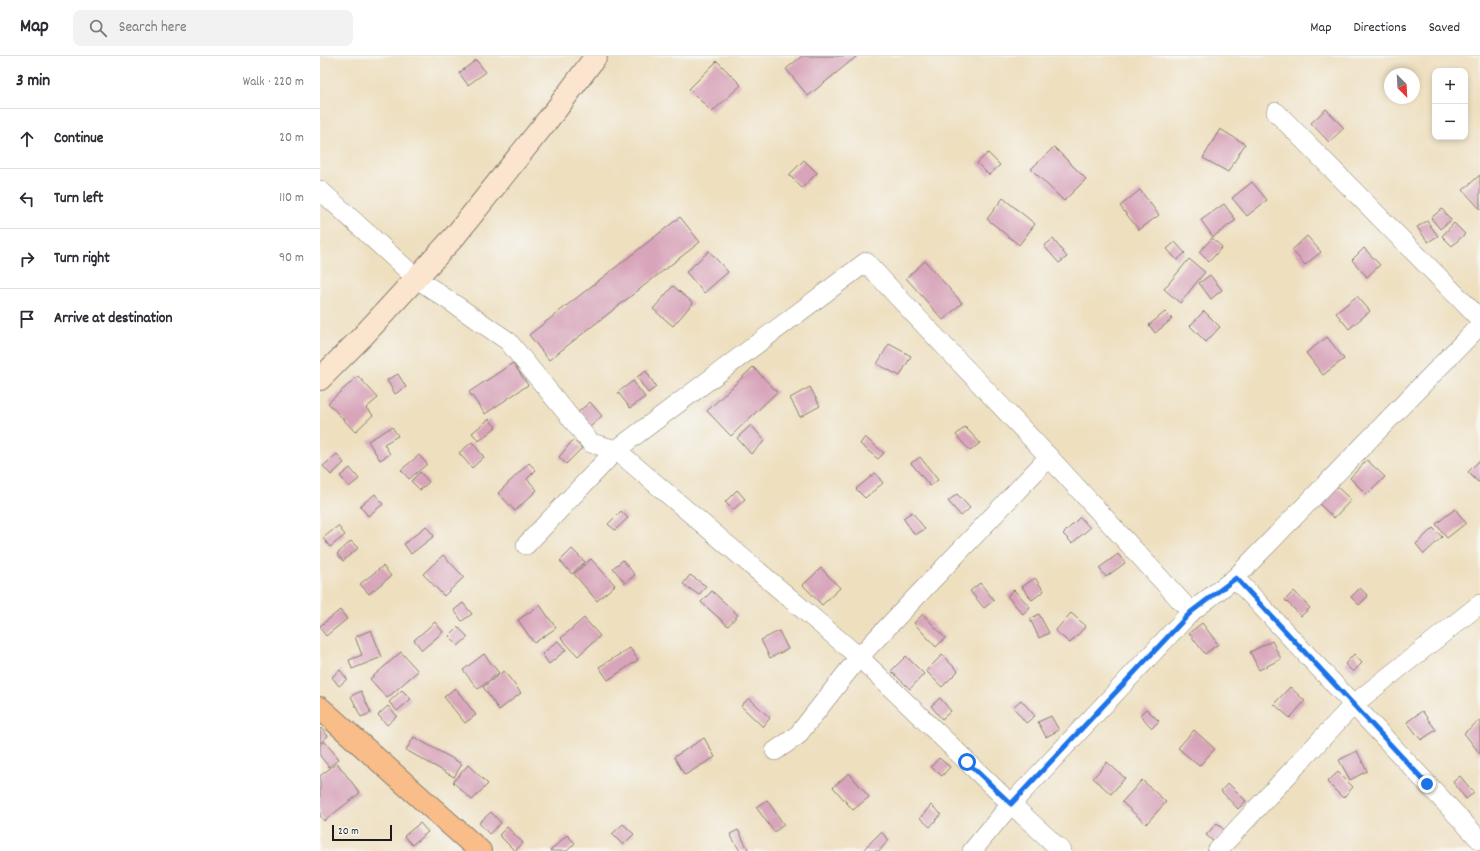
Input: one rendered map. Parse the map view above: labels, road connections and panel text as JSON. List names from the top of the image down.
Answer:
{
  "scale_bar": "20 m",
  "north": "bottom right",
  "page": {
    "header": "Map",
    "search": "Search here",
    "nav": ["Map", "Directions", "Saved"],
    "heading": ["3 min", "Walk · 220 m"],
    "map_buttons": ["+", "−"],
    "list": [
      ["Continue", "20 m"],
      ["Turn left", "110 m"],
      ["Turn right", "90 m"],
      "Arrive at destination"
    ],
    "scale": "20 m"
  }
}
